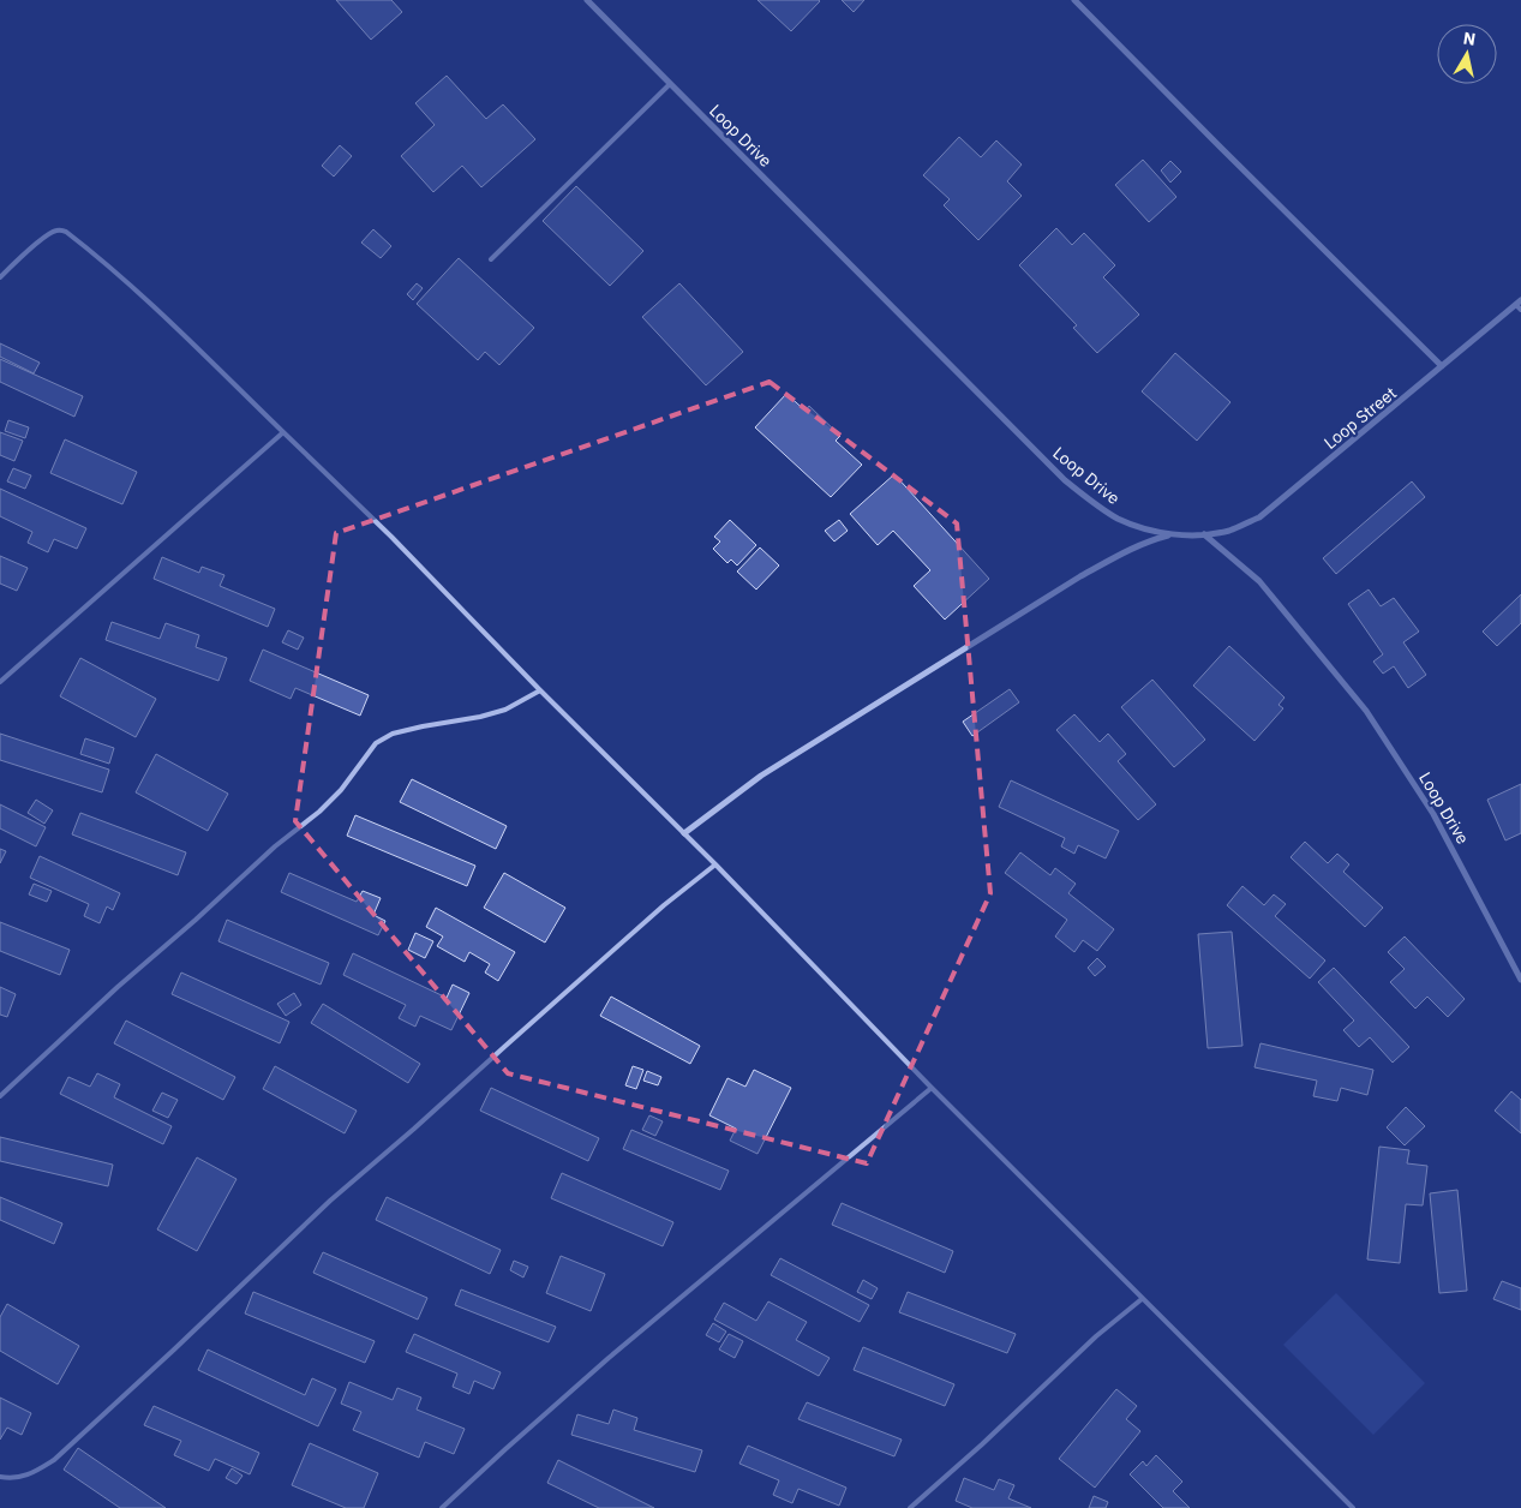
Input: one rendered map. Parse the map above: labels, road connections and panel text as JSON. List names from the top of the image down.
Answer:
{
  "streets": {
    "street": ["Loop Drive", "Loop Street"]
  },
  "crossings": [
    ["Loop Drive", "Loop Street"]
  ],
  "north": "top"
}
